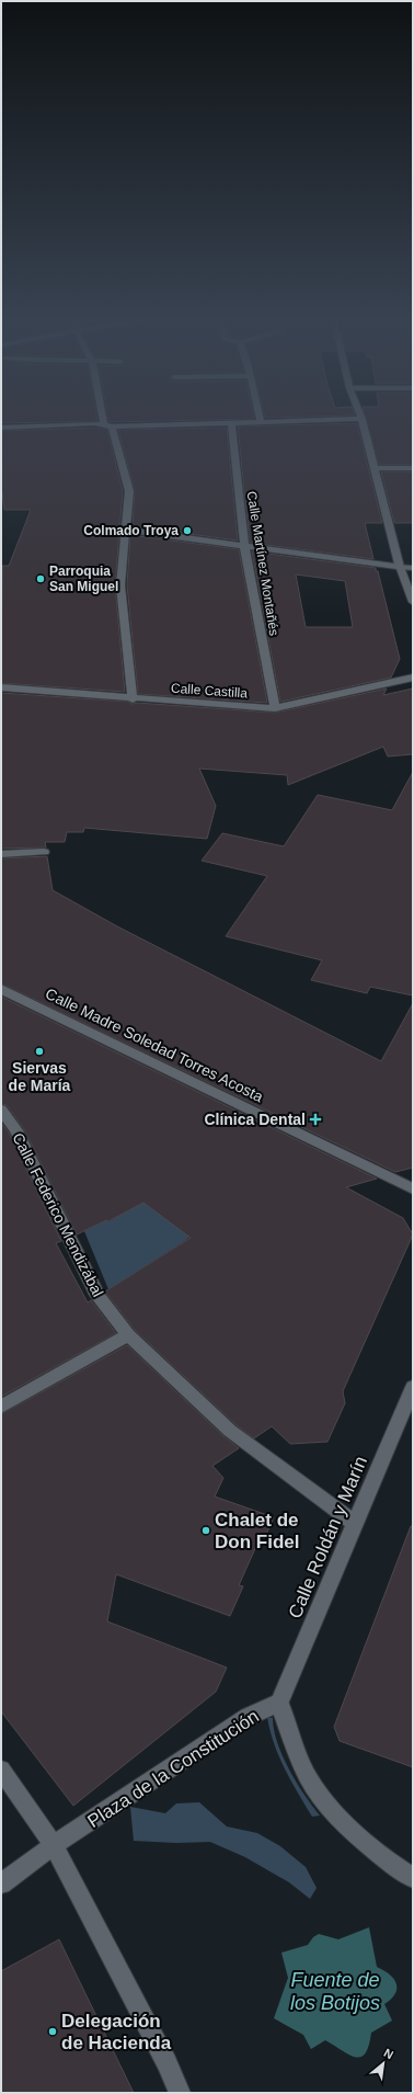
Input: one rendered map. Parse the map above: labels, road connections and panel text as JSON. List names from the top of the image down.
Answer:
{
  "streets": {
    "street": [
      "Calle Martínez Montañés",
      "Calle Castilla",
      "Calle Madre Soledad Torres Acosta",
      "Calle Federico Mendizábal",
      "Calle Roldán y Marín",
      "Plaza de la Constitución"
    ]
  },
  "crossings": [
    ["Calle Martínez Montañés", "Calle Castilla"],
    ["Calle Federico Mendizábal", "Calle Roldán y Marín"],
    ["Calle Roldán y Marín", "Plaza de la Constitución"]
  ],
  "water": ["Fuente de los Botijos"],
  "places": {
    "other": [
      "Colmado Troya",
      "Parroquia San Miguel",
      "Siervas de María",
      "Chalet de Don Fidel",
      "Delegación de Hacienda"
    ],
    "health": ["Clínica Dental"]
  },
  "north": "top right"
}
